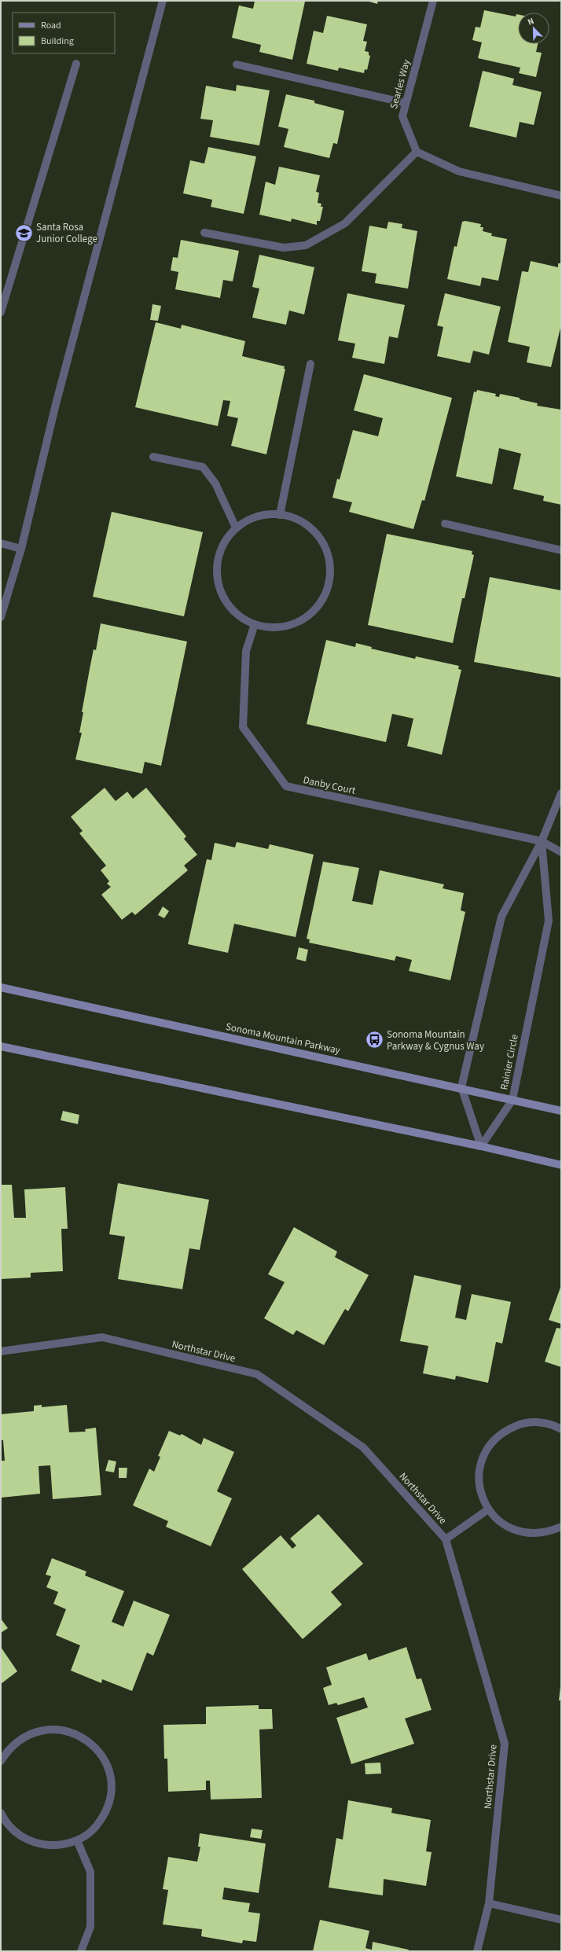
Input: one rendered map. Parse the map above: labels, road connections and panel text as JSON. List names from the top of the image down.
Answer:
{
  "streets": {
    "main road": ["Sonoma Mountain Parkway"],
    "street": [
      "Searles Way",
      "Danby Court",
      "Rainier Circle",
      "Northstar Drive"
    ]
  },
  "crossings": [
    ["Danby Court", "Rainier Circle"],
    ["Sonoma Mountain Parkway", "Rainier Circle"]
  ],
  "places": {
    "school or university": ["Santa Rosa Junior College"],
    "bus stop": ["Sonoma Mountain Parkway & Cygnus Way"]
  },
  "legend": ["Road", "Building"],
  "north": "top left"
}
